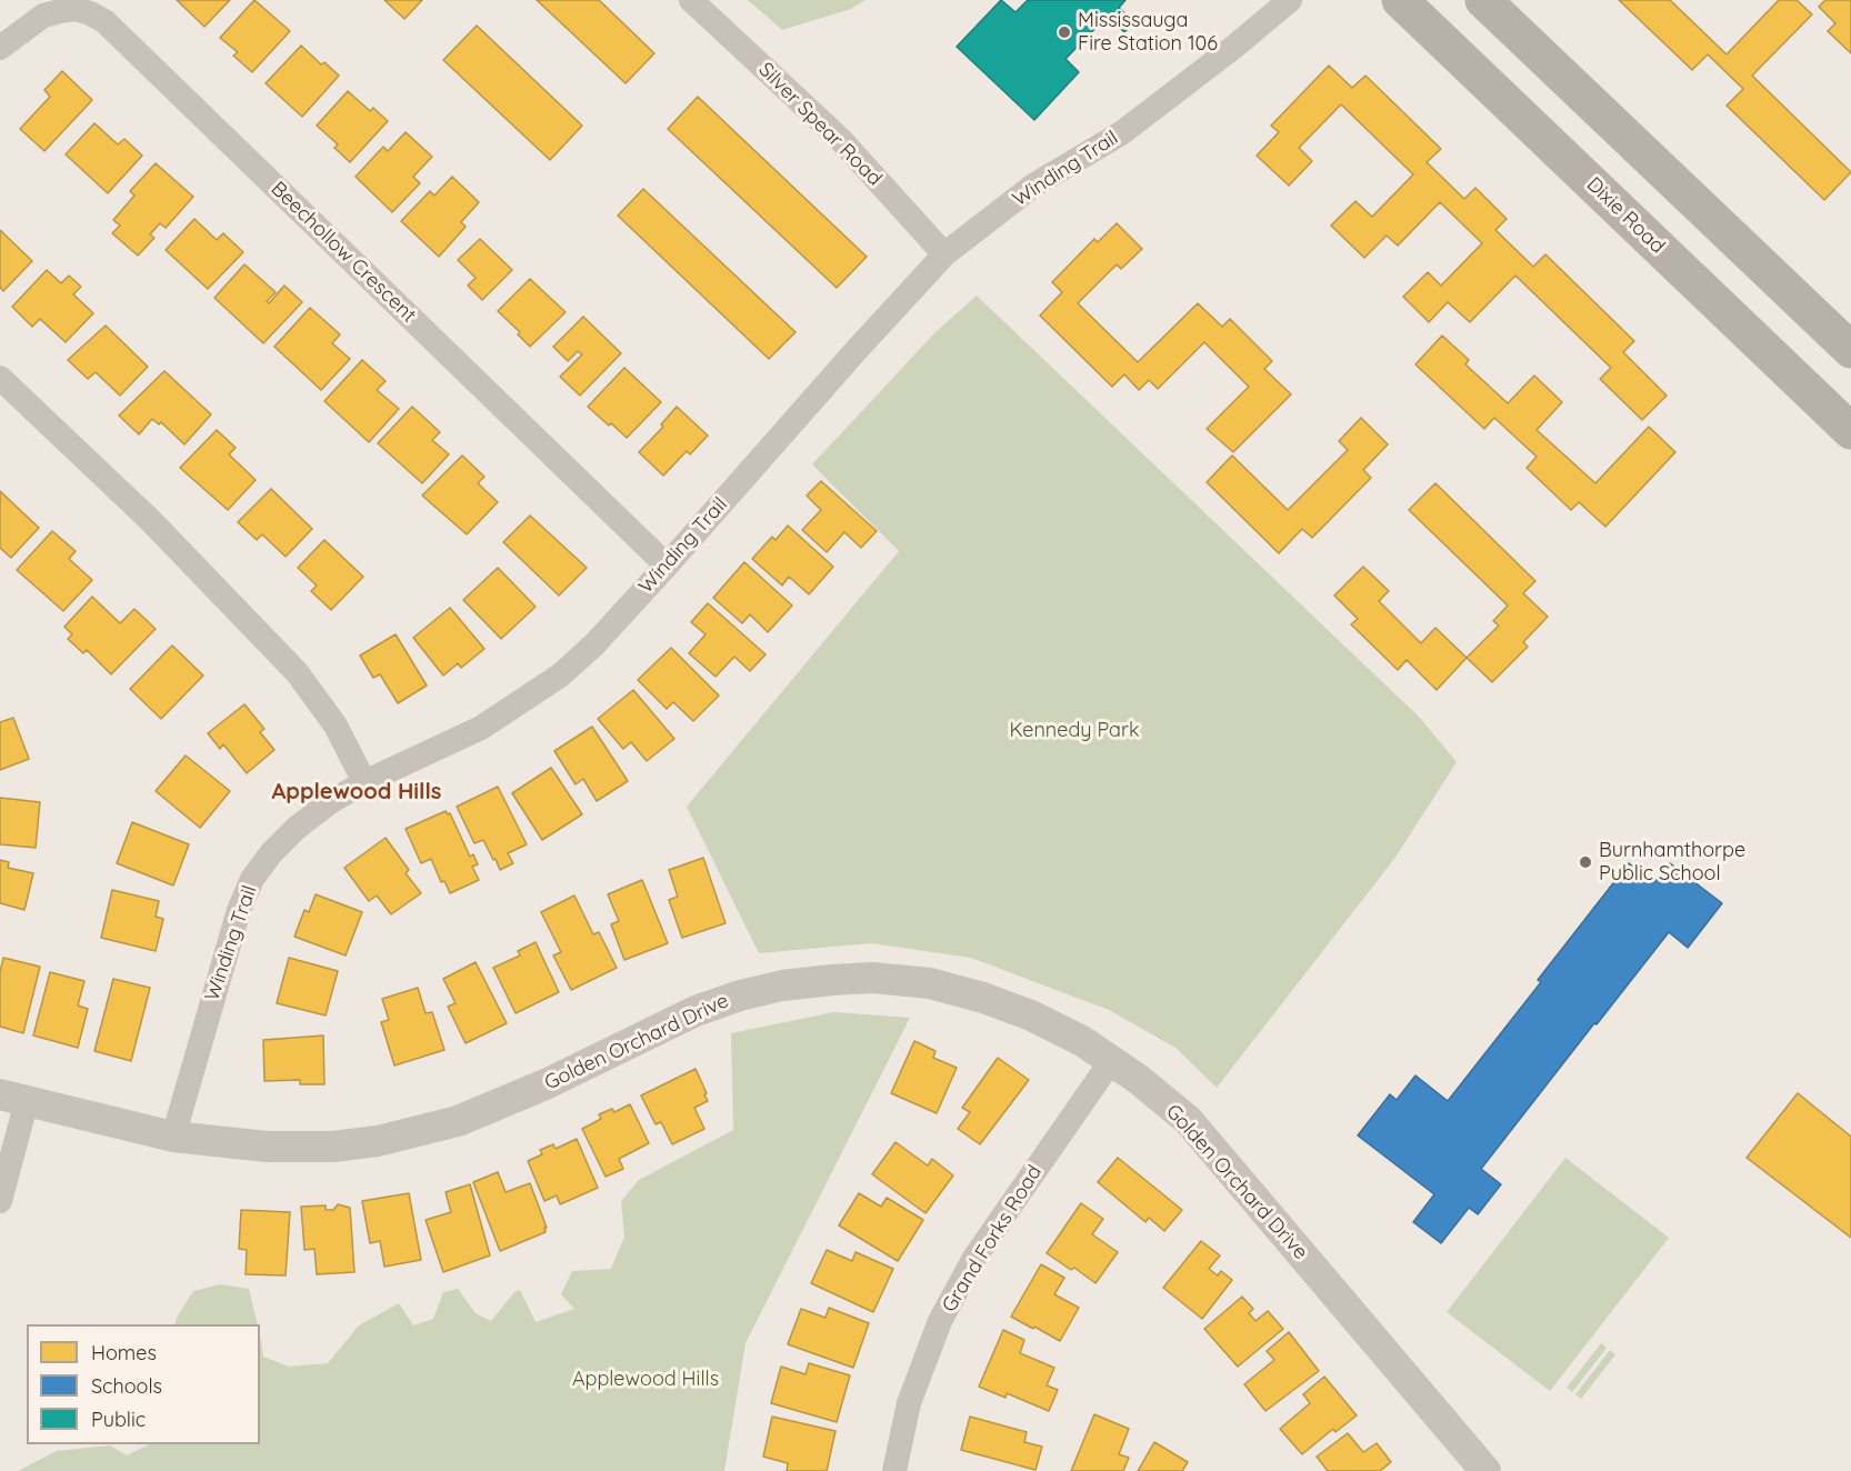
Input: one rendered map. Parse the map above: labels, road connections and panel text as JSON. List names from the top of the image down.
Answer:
{
  "streets": {
    "main road": ["Dixie Road"],
    "street": [
      "Silver Spear Road",
      "Winding Trail",
      "Beechollow Crescent",
      "Golden Orchard Drive",
      "Grand Forks Road"
    ]
  },
  "crossings": [
    ["Silver Spear Road", "Winding Trail"],
    ["Winding Trail", "Beechollow Crescent"],
    ["Winding Trail", "Golden Orchard Drive"],
    ["Golden Orchard Drive", "Grand Forks Road"]
  ],
  "districts": ["Applewood Hills"],
  "parks": ["Kennedy Park", "Applewood Hills"],
  "places": ["Mississauga Fire Station 106", "Burnhamthorpe Public School"],
  "legend": ["Homes", "Schools", "Public"]
}
